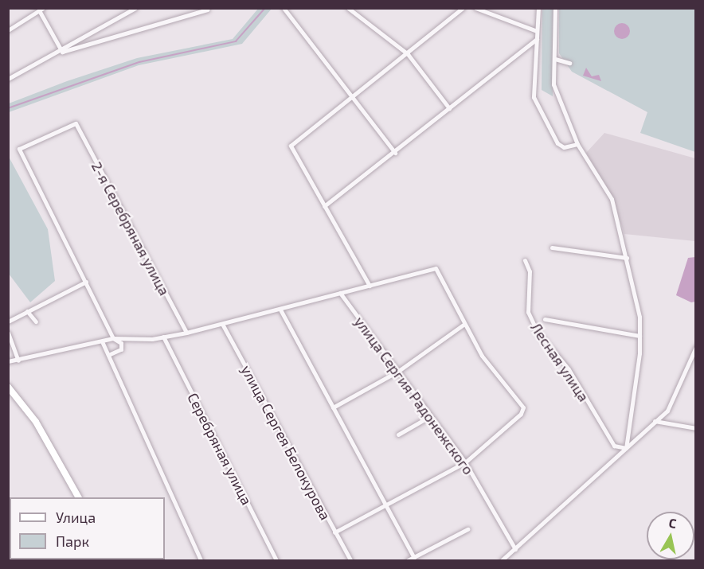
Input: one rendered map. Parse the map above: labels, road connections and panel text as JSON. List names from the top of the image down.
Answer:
{
  "streets": {
    "street": [
      "2-я Серебряная улица",
      "Лесная улица",
      "улица Сергия Радонежского",
      "улица Сергея Белокурова",
      "Серебряная улица"
    ]
  },
  "legend": ["Улица", "Парк"],
  "north": "top"
}
